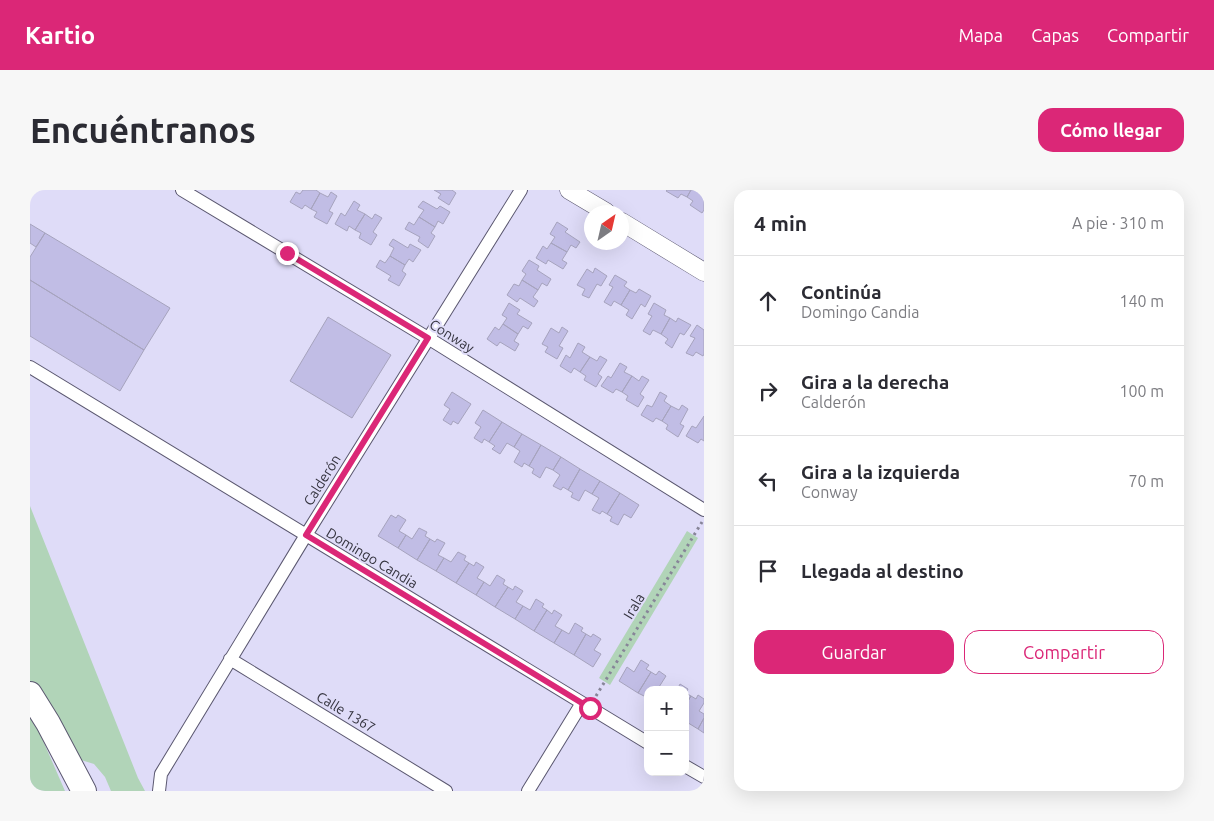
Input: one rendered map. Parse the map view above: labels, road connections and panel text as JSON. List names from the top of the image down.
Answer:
{
  "streets": {
    "street": [
      "Conway",
      "Calderón",
      "Domingo Candia",
      "Calle 1367"
    ],
    "path": ["Irala"]
  },
  "crossings": [
    ["Conway", "Calderón"],
    ["Calderón", "Domingo Candia"],
    ["Calderón", "Calle 1367"],
    ["Domingo Candia", "Irala"]
  ],
  "north": "top right",
  "page": {
    "header": "Kartio",
    "nav": ["Mapa", "Capas", "Compartir"],
    "buttons": [
      "Cómo llegar",
      ["Guardar", "Compartir"]
    ],
    "title": "Encuéntranos",
    "heading": ["4 min", "A pie · 310 m"],
    "list": [
      ["Continúa", "Domingo Candia", "140 m"],
      ["Gira a la derecha", "Calderón", "100 m"],
      ["Gira a la izquierda", "Conway", "70 m"],
      "Llegada al destino"
    ],
    "map_buttons": ["+", "−"]
  }
}
